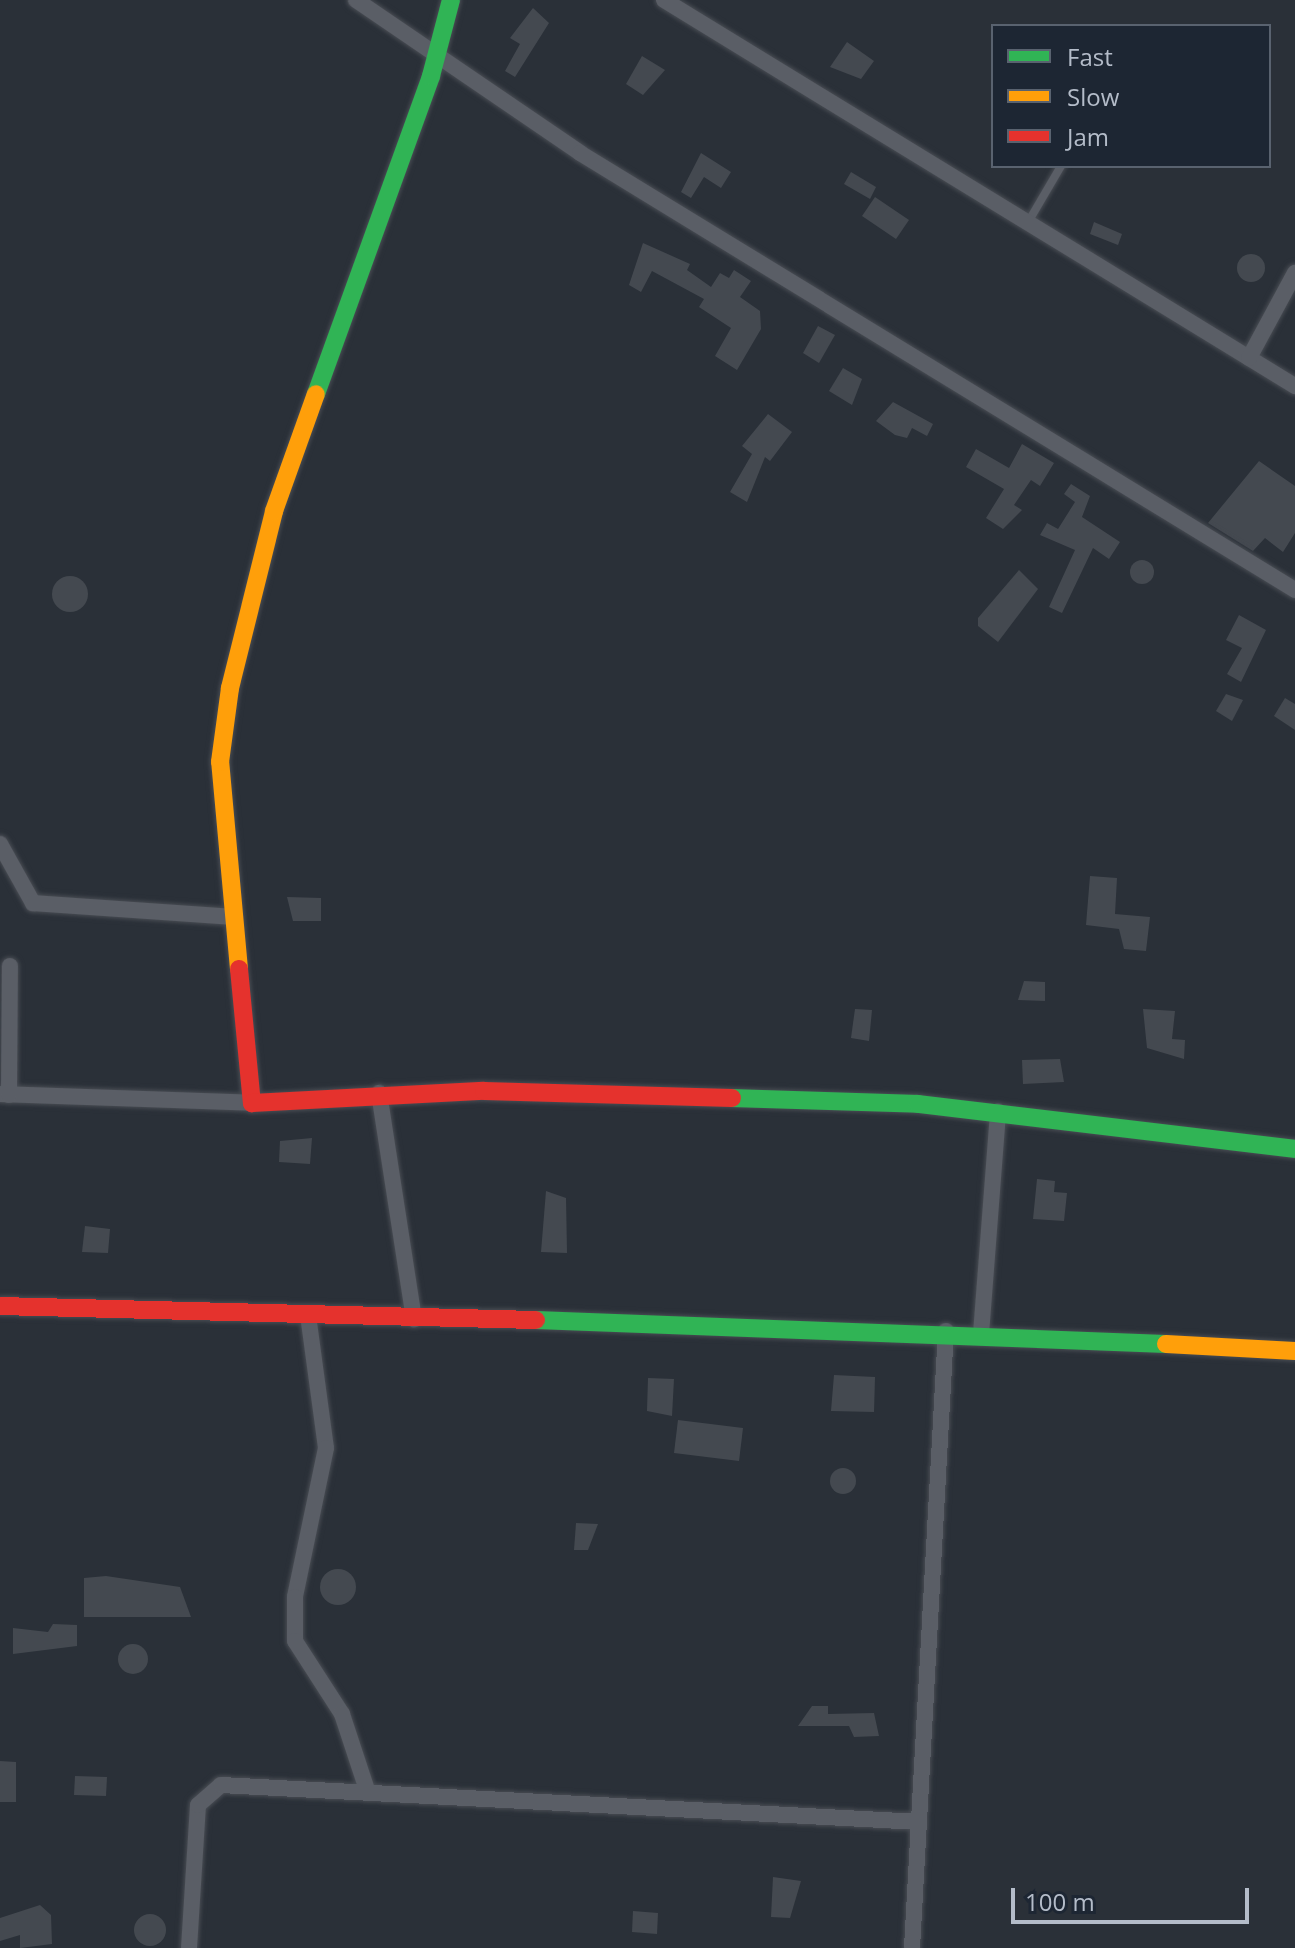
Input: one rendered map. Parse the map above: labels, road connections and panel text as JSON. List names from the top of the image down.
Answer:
{
  "legend": ["Fast", "Slow", "Jam"],
  "scale_bar": "100 m"
}
